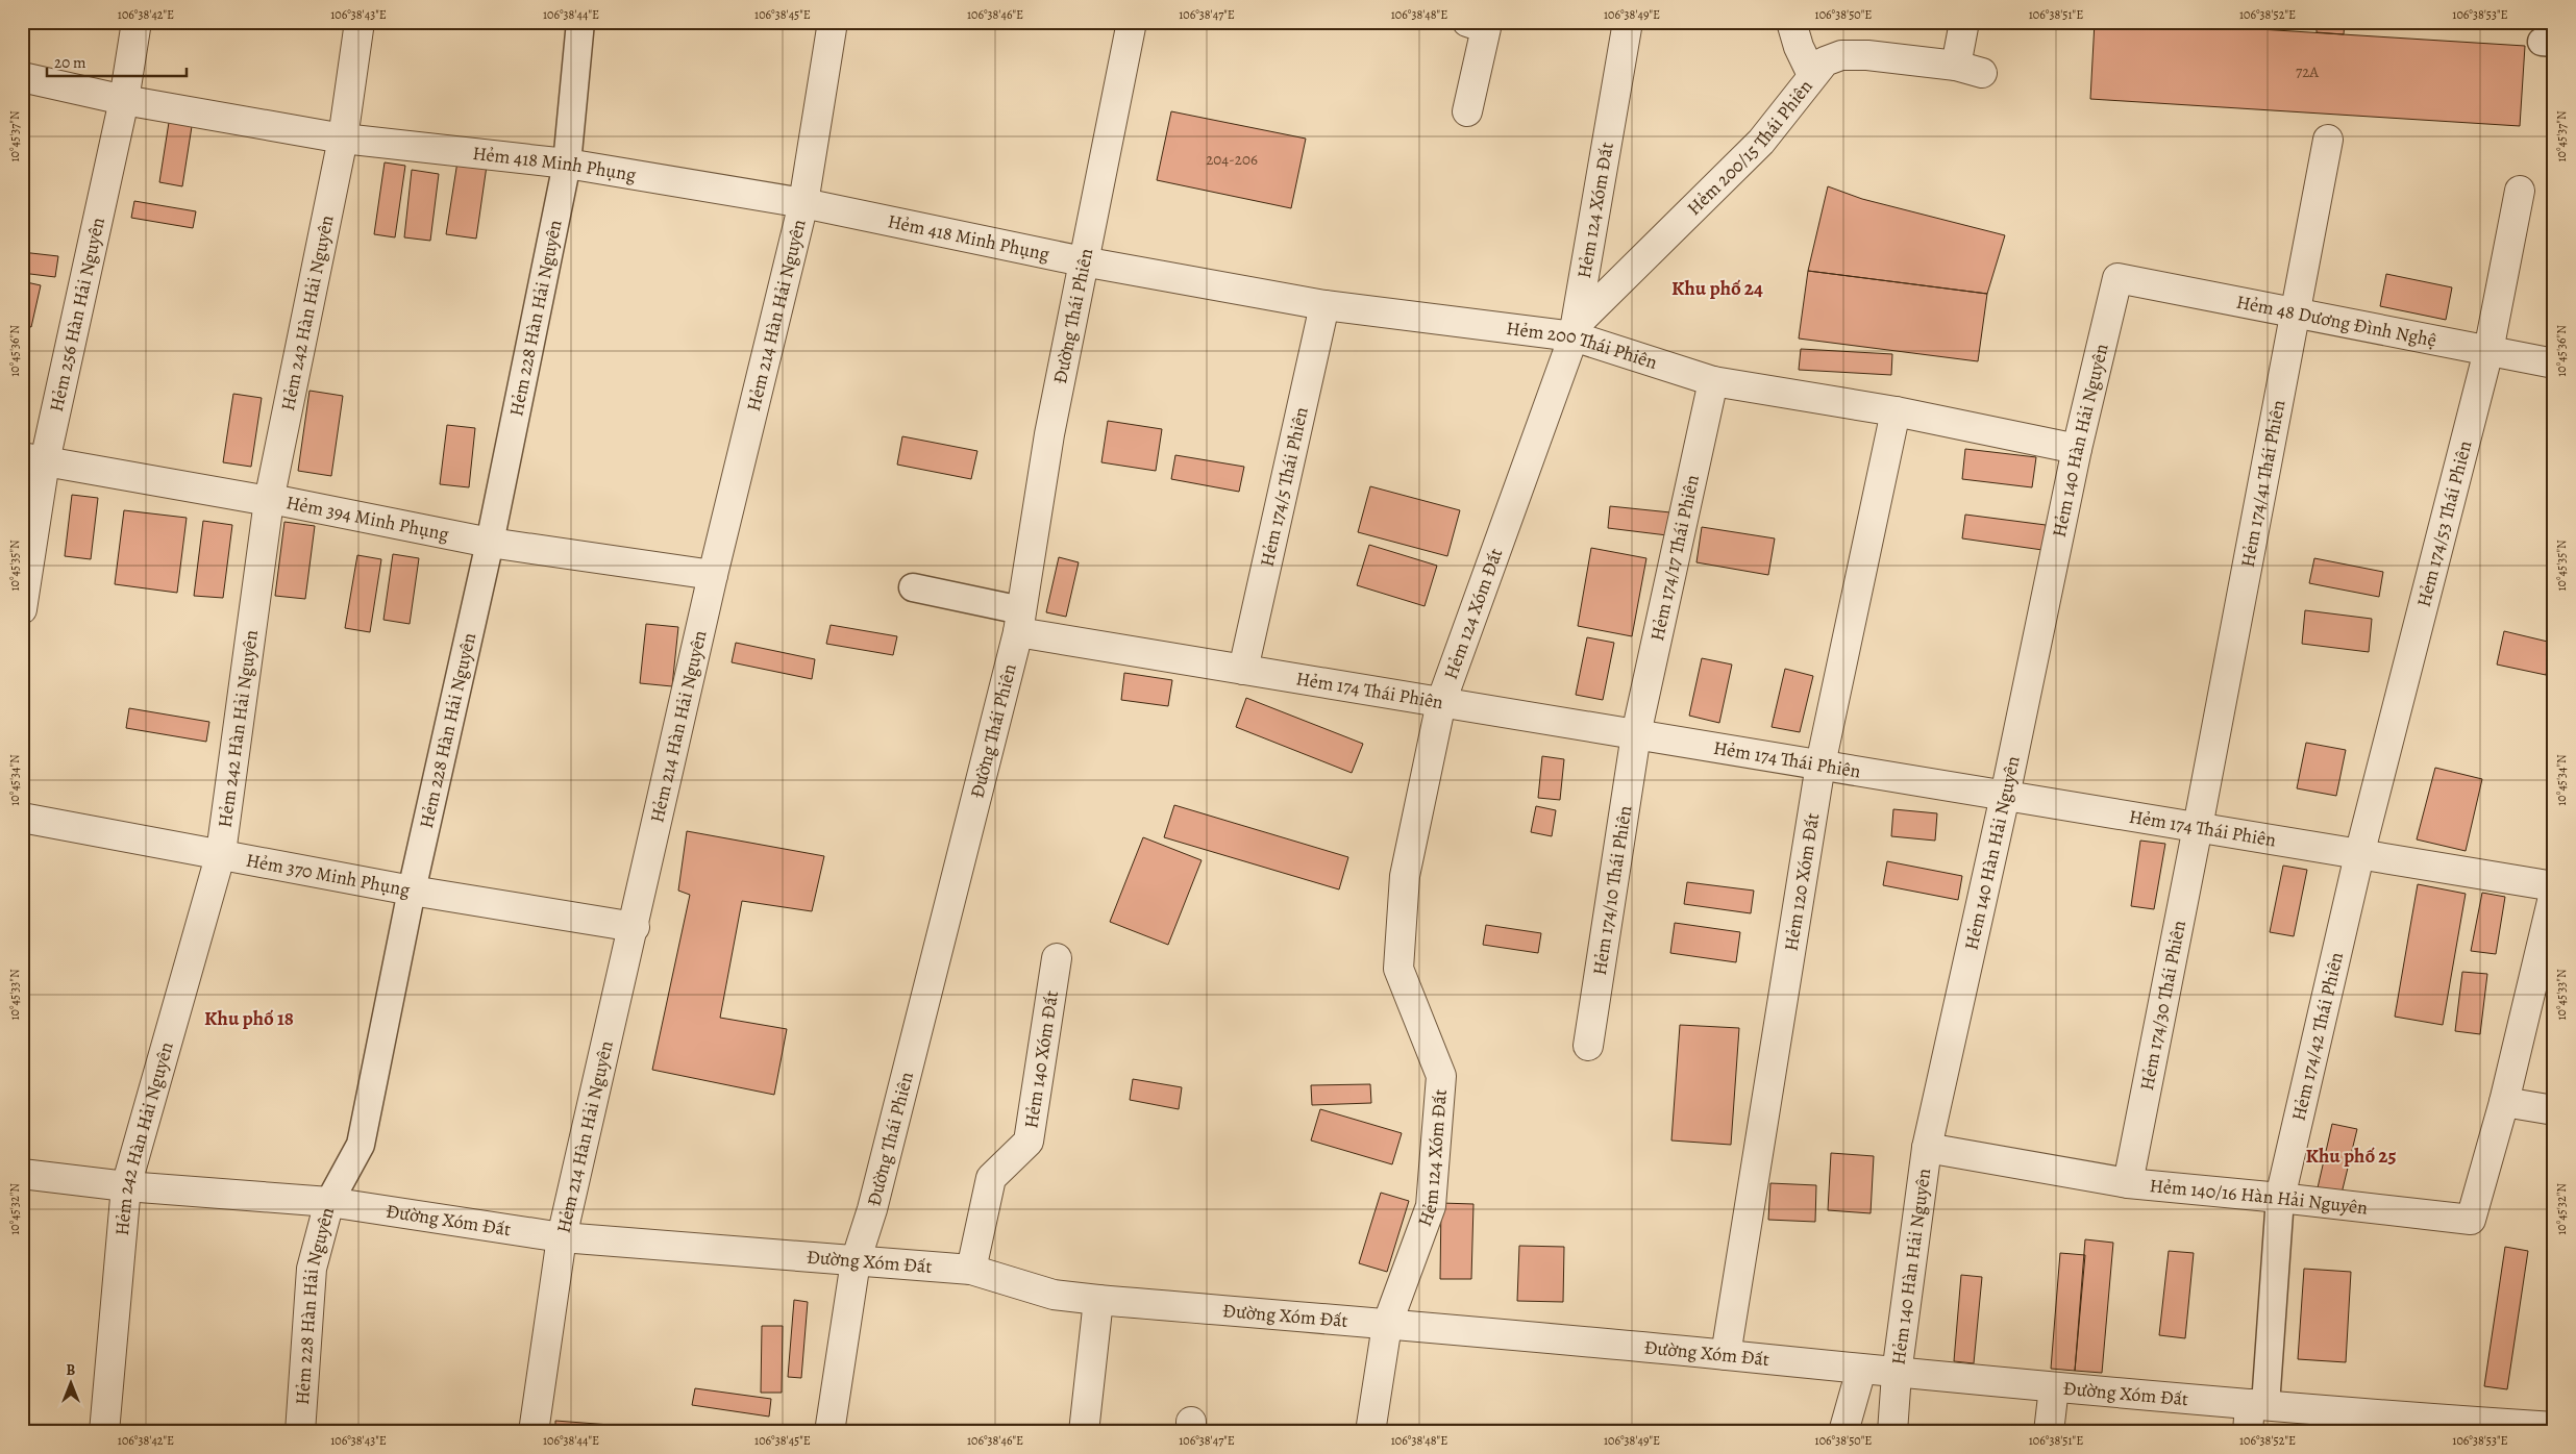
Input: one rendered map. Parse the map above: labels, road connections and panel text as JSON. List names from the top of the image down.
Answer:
{
  "streets": {
    "street": [
      "Hẻm 200/15 Thái Phiên",
      "Hẻm 418 Minh Phụng",
      "Hẻm 124 Xóm Đất",
      "Hẻm 242 Hàn Hải Nguyên",
      "Hẻm 256 Hàn Hải Nguyên",
      "Hẻm 214 Hàn Hải Nguyên",
      "Đường Thái Phiên",
      "Hẻm 228 Hàn Hải Nguyên",
      "Hẻm 48 Dương Đình Nghệ",
      "Hẻm 200 Thái Phiên",
      "Hẻm 140 Hàn Hải Nguyên",
      "Hẻm 174/41 Thái Phiên",
      "Hẻm 174/5 Thái Phiên",
      "Hẻm 394 Minh Phụng",
      "Hẻm 174/53 Thái Phiên",
      "Hẻm 174/17 Thái Phiên",
      "Hẻm 174 Thái Phiên",
      "Hẻm 370 Minh Phụng",
      "Hẻm 120 Xóm Đất",
      "Hẻm 174/10 Thái Phiên",
      "Hẻm 174/30 Thái Phiên",
      "Hẻm 174/42 Thái Phiên",
      "Hẻm 140 Xóm Đất",
      "Hẻm 140/16 Hàn Hải Nguyên",
      "Đường Xóm Đất"
    ]
  },
  "crossings": [
    ["Hẻm 200/15 Thái Phiên", "Hẻm 124 Xóm Đất"],
    ["Hẻm 200/15 Thái Phiên", "Hẻm 200 Thái Phiên"],
    ["Hẻm 418 Minh Phụng", "Hẻm 242 Hàn Hải Nguyên"],
    ["Hẻm 418 Minh Phụng", "Hẻm 256 Hàn Hải Nguyên"],
    ["Hẻm 418 Minh Phụng", "Hẻm 214 Hàn Hải Nguyên"],
    ["Hẻm 418 Minh Phụng", "Đường Thái Phiên"],
    ["Hẻm 418 Minh Phụng", "Hẻm 228 Hàn Hải Nguyên"],
    ["Hẻm 418 Minh Phụng", "Hẻm 200 Thái Phiên"],
    ["Hẻm 124 Xóm Đất", "Hẻm 200 Thái Phiên"],
    ["Hẻm 124 Xóm Đất", "Hẻm 174 Thái Phiên"],
    ["Hẻm 124 Xóm Đất", "Đường Xóm Đất"],
    ["Hẻm 242 Hàn Hải Nguyên", "Hẻm 394 Minh Phụng"],
    ["Hẻm 242 Hàn Hải Nguyên", "Hẻm 370 Minh Phụng"],
    ["Hẻm 242 Hàn Hải Nguyên", "Đường Xóm Đất"],
    ["Hẻm 256 Hàn Hải Nguyên", "Hẻm 394 Minh Phụng"],
    ["Hẻm 214 Hàn Hải Nguyên", "Hẻm 394 Minh Phụng"],
    ["Hẻm 214 Hàn Hải Nguyên", "Hẻm 370 Minh Phụng"],
    ["Hẻm 214 Hàn Hải Nguyên", "Đường Xóm Đất"],
    ["Đường Thái Phiên", "Hẻm 200 Thái Phiên"],
    ["Đường Thái Phiên", "Hẻm 174 Thái Phiên"],
    ["Đường Thái Phiên", "Đường Xóm Đất"],
    ["Hẻm 228 Hàn Hải Nguyên", "Hẻm 394 Minh Phụng"],
    ["Hẻm 228 Hàn Hải Nguyên", "Hẻm 370 Minh Phụng"],
    ["Hẻm 228 Hàn Hải Nguyên", "Đường Xóm Đất"],
    ["Hẻm 48 Dương Đình Nghệ", "Hẻm 140 Hàn Hải Nguyên"],
    ["Hẻm 48 Dương Đình Nghệ", "Hẻm 174/41 Thái Phiên"],
    ["Hẻm 48 Dương Đình Nghệ", "Hẻm 174/53 Thái Phiên"],
    ["Hẻm 200 Thái Phiên", "Hẻm 140 Hàn Hải Nguyên"],
    ["Hẻm 200 Thái Phiên", "Hẻm 174/5 Thái Phiên"],
    ["Hẻm 200 Thái Phiên", "Hẻm 174/17 Thái Phiên"],
    ["Hẻm 200 Thái Phiên", "Hẻm 120 Xóm Đất"],
    ["Hẻm 140 Hàn Hải Nguyên", "Hẻm 174 Thái Phiên"],
    ["Hẻm 140 Hàn Hải Nguyên", "Hẻm 140/16 Hàn Hải Nguyên"],
    ["Hẻm 140 Hàn Hải Nguyên", "Đường Xóm Đất"],
    ["Hẻm 174/41 Thái Phiên", "Hẻm 174 Thái Phiên"],
    ["Hẻm 174/41 Thái Phiên", "Hẻm 174/30 Thái Phiên"],
    ["Hẻm 174/5 Thái Phiên", "Hẻm 174 Thái Phiên"],
    ["Hẻm 174/53 Thái Phiên", "Hẻm 174 Thái Phiên"],
    ["Hẻm 174/53 Thái Phiên", "Hẻm 174/42 Thái Phiên"],
    ["Hẻm 174/17 Thái Phiên", "Hẻm 174 Thái Phiên"],
    ["Hẻm 174/17 Thái Phiên", "Hẻm 174/10 Thái Phiên"],
    ["Hẻm 174 Thái Phiên", "Hẻm 120 Xóm Đất"],
    ["Hẻm 174 Thái Phiên", "Hẻm 174/10 Thái Phiên"],
    ["Hẻm 174 Thái Phiên", "Hẻm 174/30 Thái Phiên"],
    ["Hẻm 174 Thái Phiên", "Hẻm 174/42 Thái Phiên"],
    ["Hẻm 120 Xóm Đất", "Đường Xóm Đất"],
    ["Hẻm 174/30 Thái Phiên", "Hẻm 140/16 Hàn Hải Nguyên"],
    ["Hẻm 174/42 Thái Phiên", "Hẻm 140/16 Hàn Hải Nguyên"],
    ["Hẻm 174/42 Thái Phiên", "Đường Xóm Đất"],
    ["Hẻm 140 Xóm Đất", "Đường Xóm Đất"]
  ],
  "districts": ["Khu phố 24", "Khu phố 18", "Khu phố 25"],
  "house_numbers": ["72A", "204-206"],
  "scale_bar": "20 m",
  "north": "top",
  "coordinates": [
    "106°38'42\"E",
    "106°38'43\"E",
    "106°38'44\"E",
    "106°38'45\"E",
    "106°38'46\"E",
    "106°38'47\"E",
    "106°38'48\"E",
    "106°38'49\"E",
    "106°38'50\"E",
    "106°38'51\"E",
    "106°38'52\"E",
    "106°38'53\"E",
    "10°45'37\"N",
    "10°45'36\"N",
    "10°45'35\"N",
    "10°45'34\"N",
    "10°45'33\"N",
    "10°45'32\"N"
  ]
}
